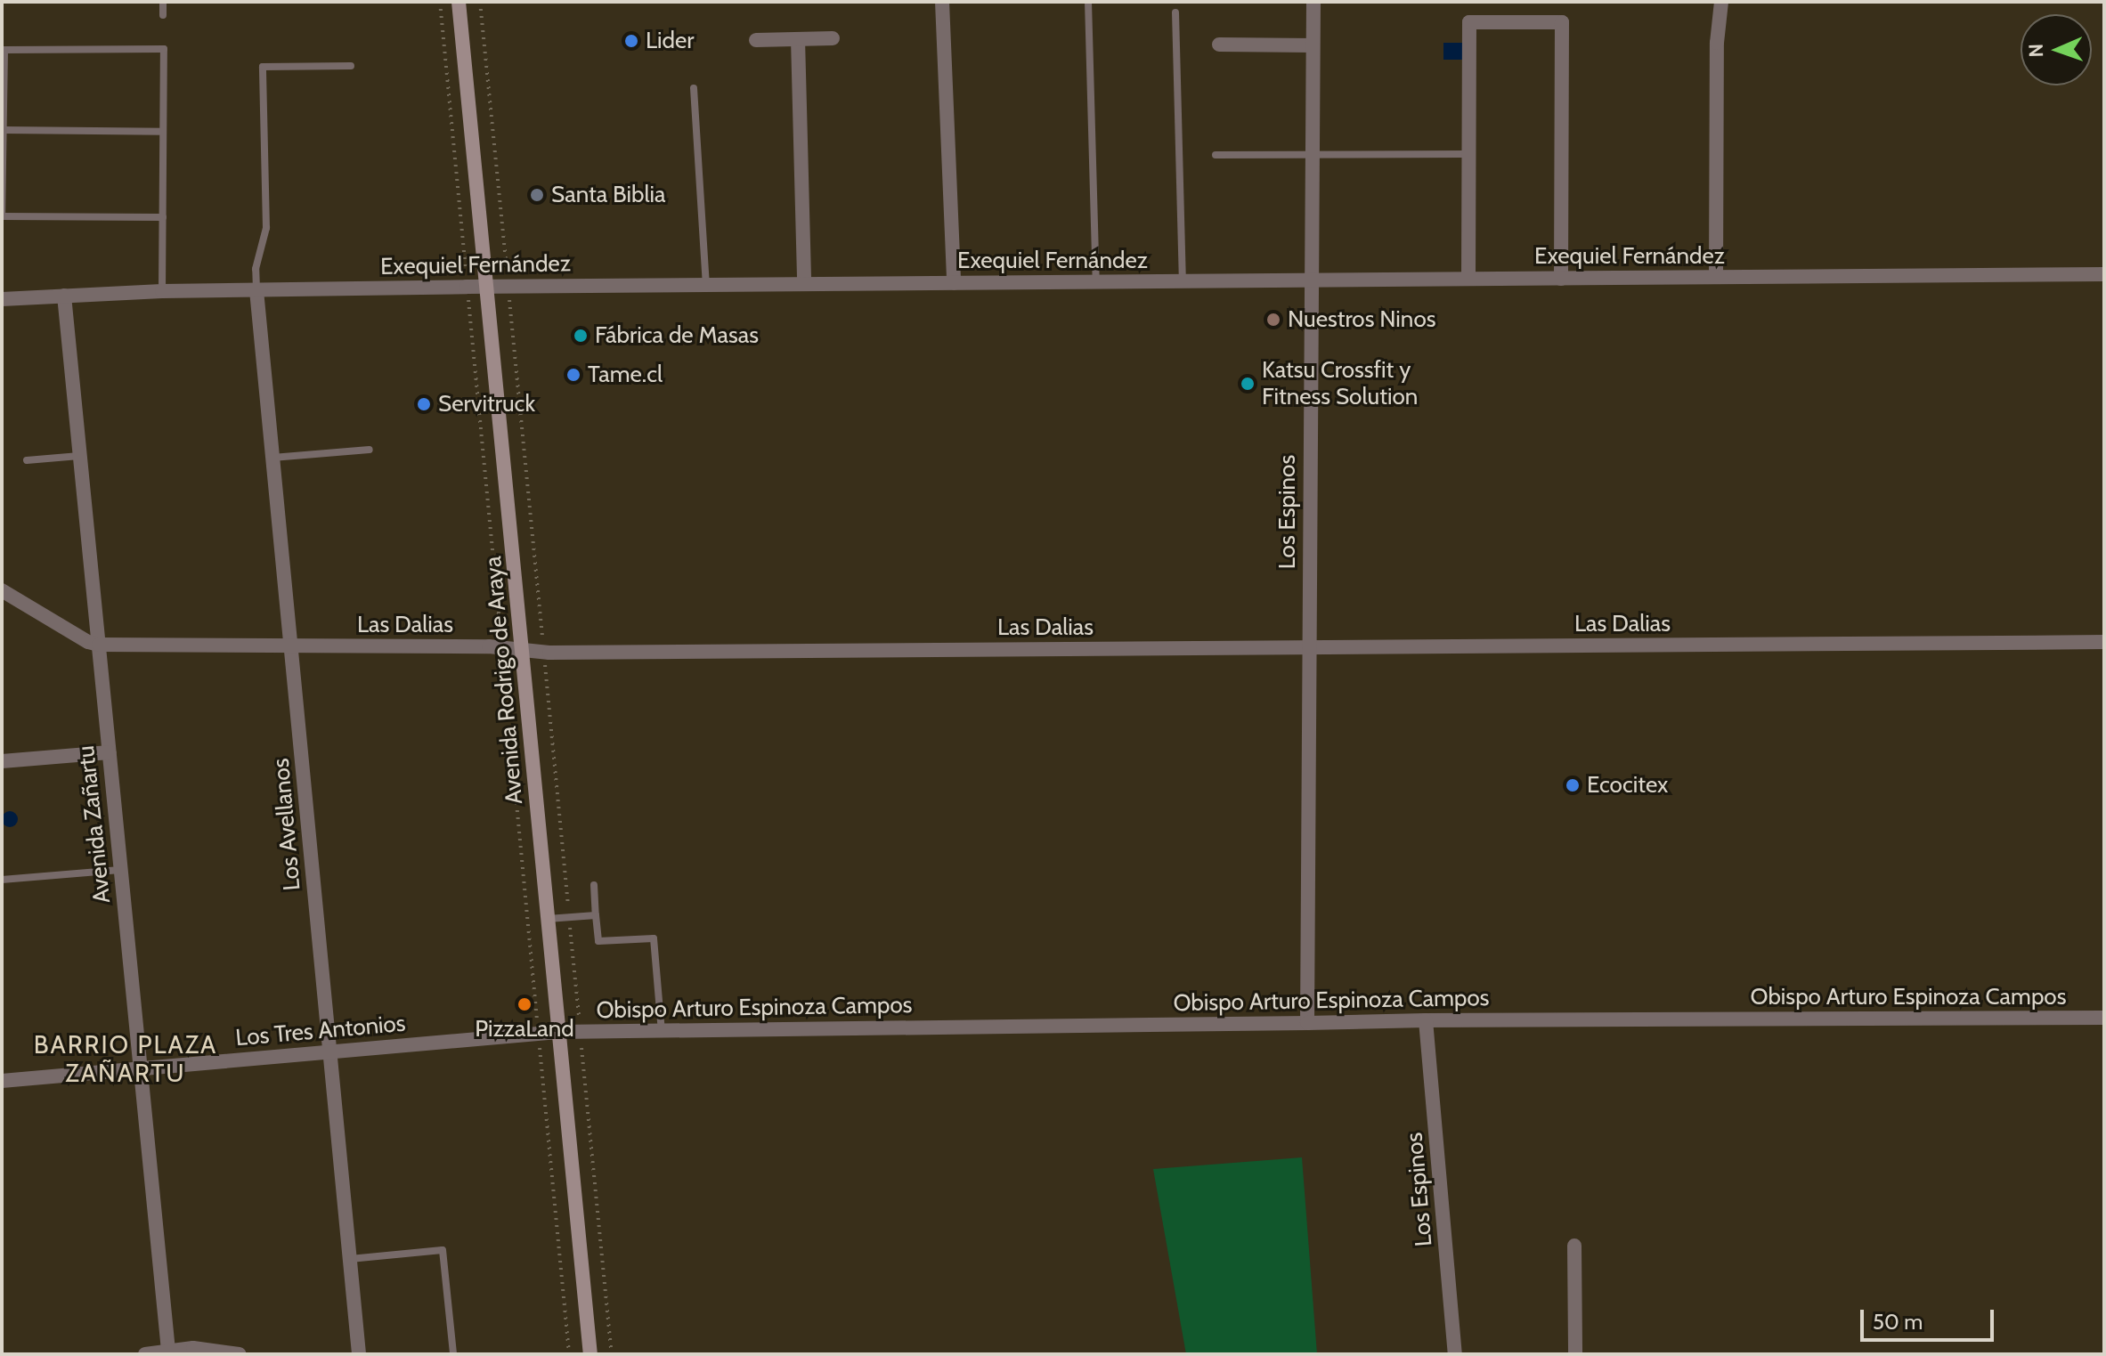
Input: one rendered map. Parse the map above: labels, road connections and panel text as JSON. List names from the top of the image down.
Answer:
{
  "streets": {
    "main road": ["Avenida Rodrigo de Araya"],
    "street": [
      "Exequiel Fernández",
      "Los Espinos",
      "Las Dalias",
      "Avenida Zañartu",
      "Los Avellanos",
      "Obispo Arturo Espinoza Campos",
      "Los Tres Antonios"
    ]
  },
  "crossings": [
    ["Exequiel Fernández", "Los Espinos"],
    ["Exequiel Fernández", "Avenida Rodrigo de Araya"],
    ["Exequiel Fernández", "Avenida Zañartu"],
    ["Exequiel Fernández", "Los Avellanos"],
    ["Los Espinos", "Las Dalias"],
    ["Los Espinos", "Obispo Arturo Espinoza Campos"],
    ["Las Dalias", "Avenida Rodrigo de Araya"],
    ["Las Dalias", "Avenida Zañartu"],
    ["Las Dalias", "Los Avellanos"],
    ["Avenida Rodrigo de Araya", "Obispo Arturo Espinoza Campos"],
    ["Avenida Rodrigo de Araya", "Los Tres Antonios"],
    ["Avenida Zañartu", "Los Tres Antonios"],
    ["Los Avellanos", "Los Tres Antonios"],
    ["Obispo Arturo Espinoza Campos", "Los Tres Antonios"]
  ],
  "districts": ["BARRIO PLAZA ZAÑARTU"],
  "places": [
    "Lider",
    "Santa Biblia",
    "Nuestros Ninos",
    "Fábrica de Masas",
    "Tame.cl",
    "Katsu Crossfit y Fitness Solution",
    "Servitruck",
    "Ecocitex",
    "PizzaLand"
  ],
  "scale_bar": "50 m",
  "north": "left"
}
